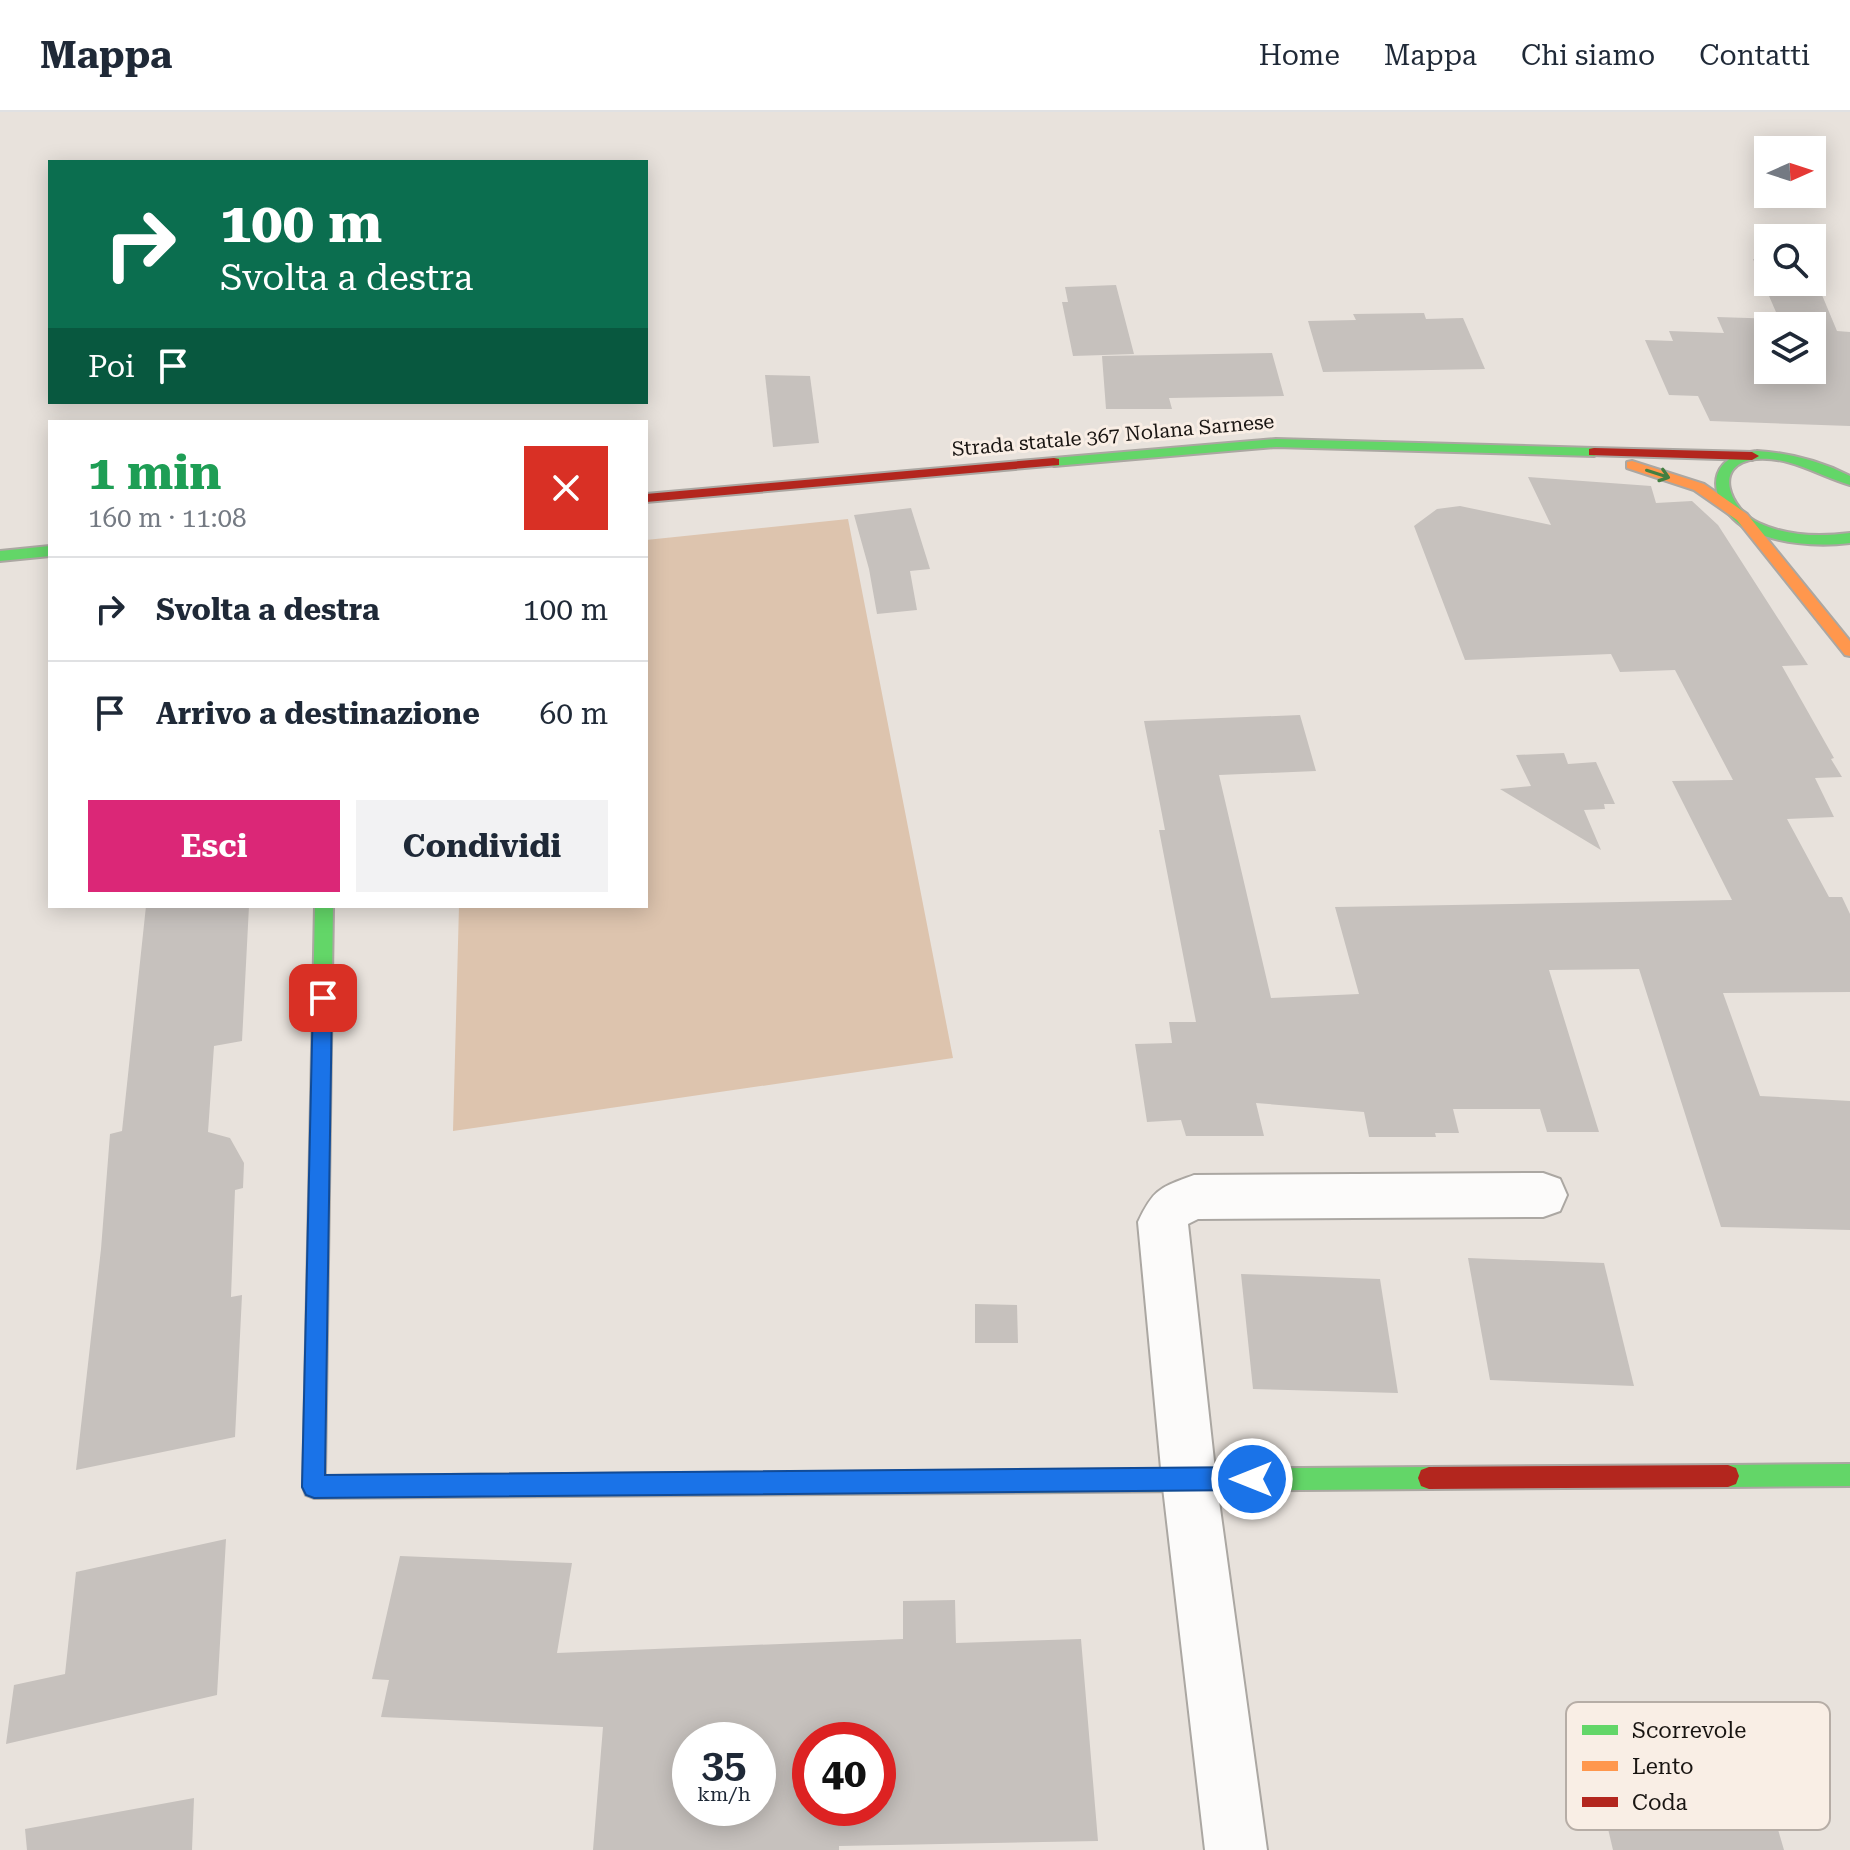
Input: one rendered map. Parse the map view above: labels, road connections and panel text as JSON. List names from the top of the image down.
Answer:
{
  "streets": {
    "main road": ["Strada statale 367 Nolana Sarnese"]
  },
  "legend": ["Scorrevole", "Lento", "Coda"],
  "north": "right",
  "page": {
    "header": "Mappa",
    "nav": [
      "Home",
      "Mappa",
      "Chi siamo",
      "Contatti"
    ],
    "turn": ["100 m", "Svolta a destra"],
    "then": "Poi",
    "heading": ["1 min", "160 m · 11:08"],
    "list": [
      {
        "name": "Svolta a destra",
        "value": "100 m"
      },
      {
        "name": "Arrivo a destinazione",
        "value": "60 m"
      }
    ],
    "buttons": ["Esci", "Condividi"],
    "speed": "35 km/h",
    "limit": "40"
  }
}
